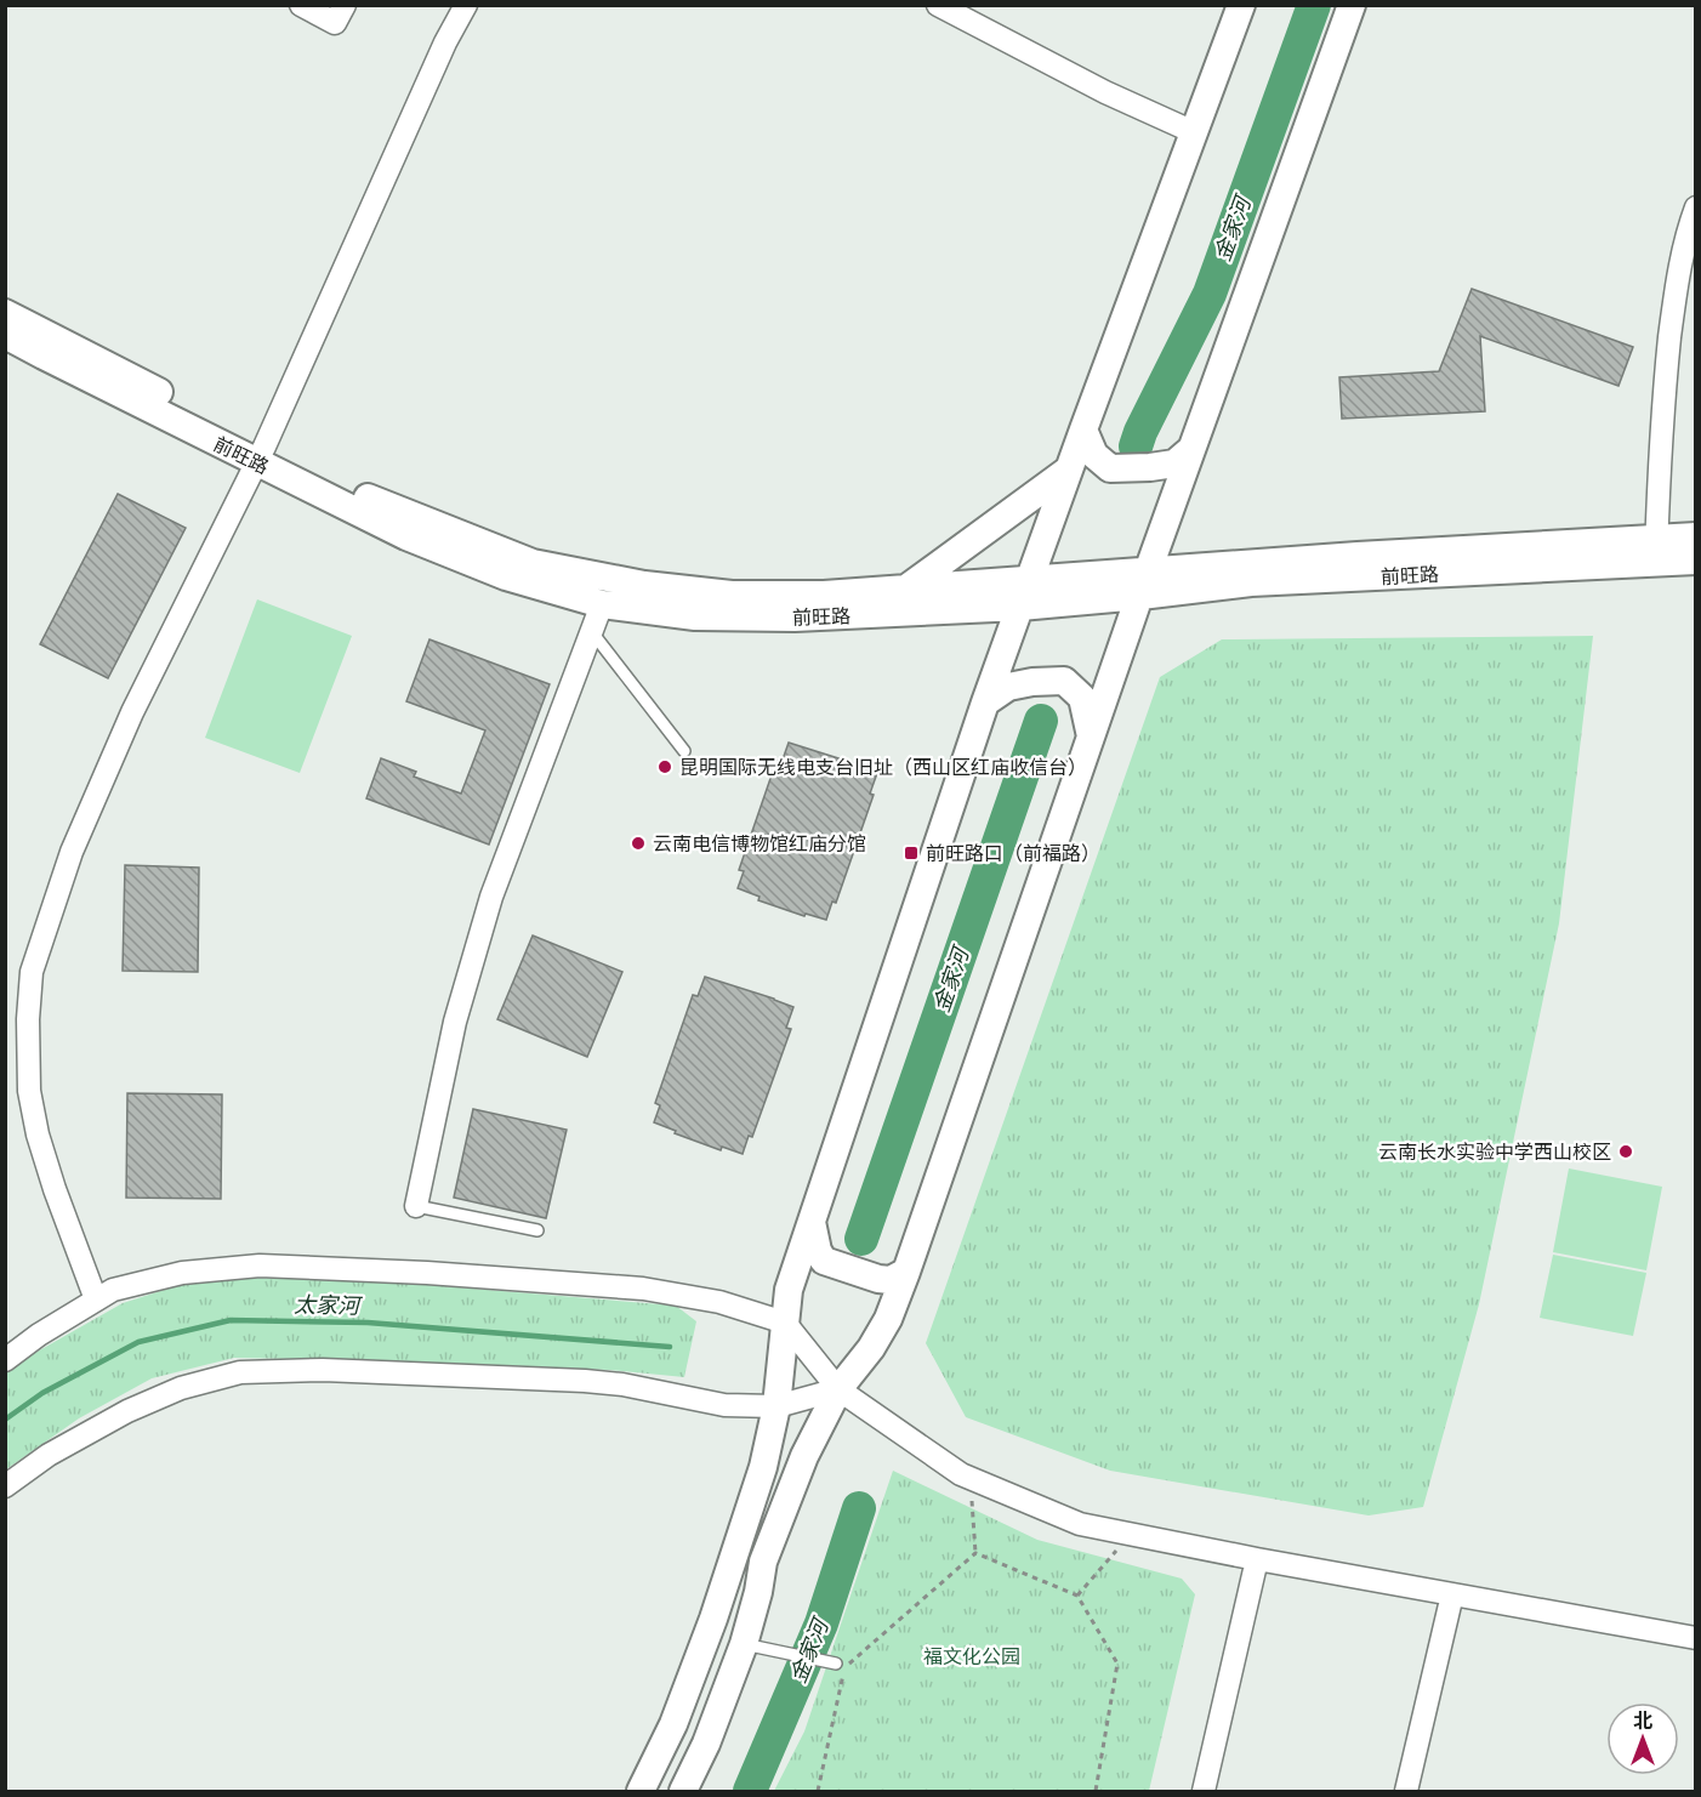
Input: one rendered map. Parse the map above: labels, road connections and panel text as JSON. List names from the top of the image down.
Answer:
{
  "streets": {
    "street": ["前旺路"]
  },
  "water": ["金家河", "太家河"],
  "parks": ["福文化公园"],
  "places": {
    "other": ["昆明国际无线电支台旧址（西山区红庙收信台）", "云南电信博物馆红庙分馆", "云南长水实验中学西山校区"],
    "transit": ["前旺路口（前福路）"]
  },
  "north": "top"
}
